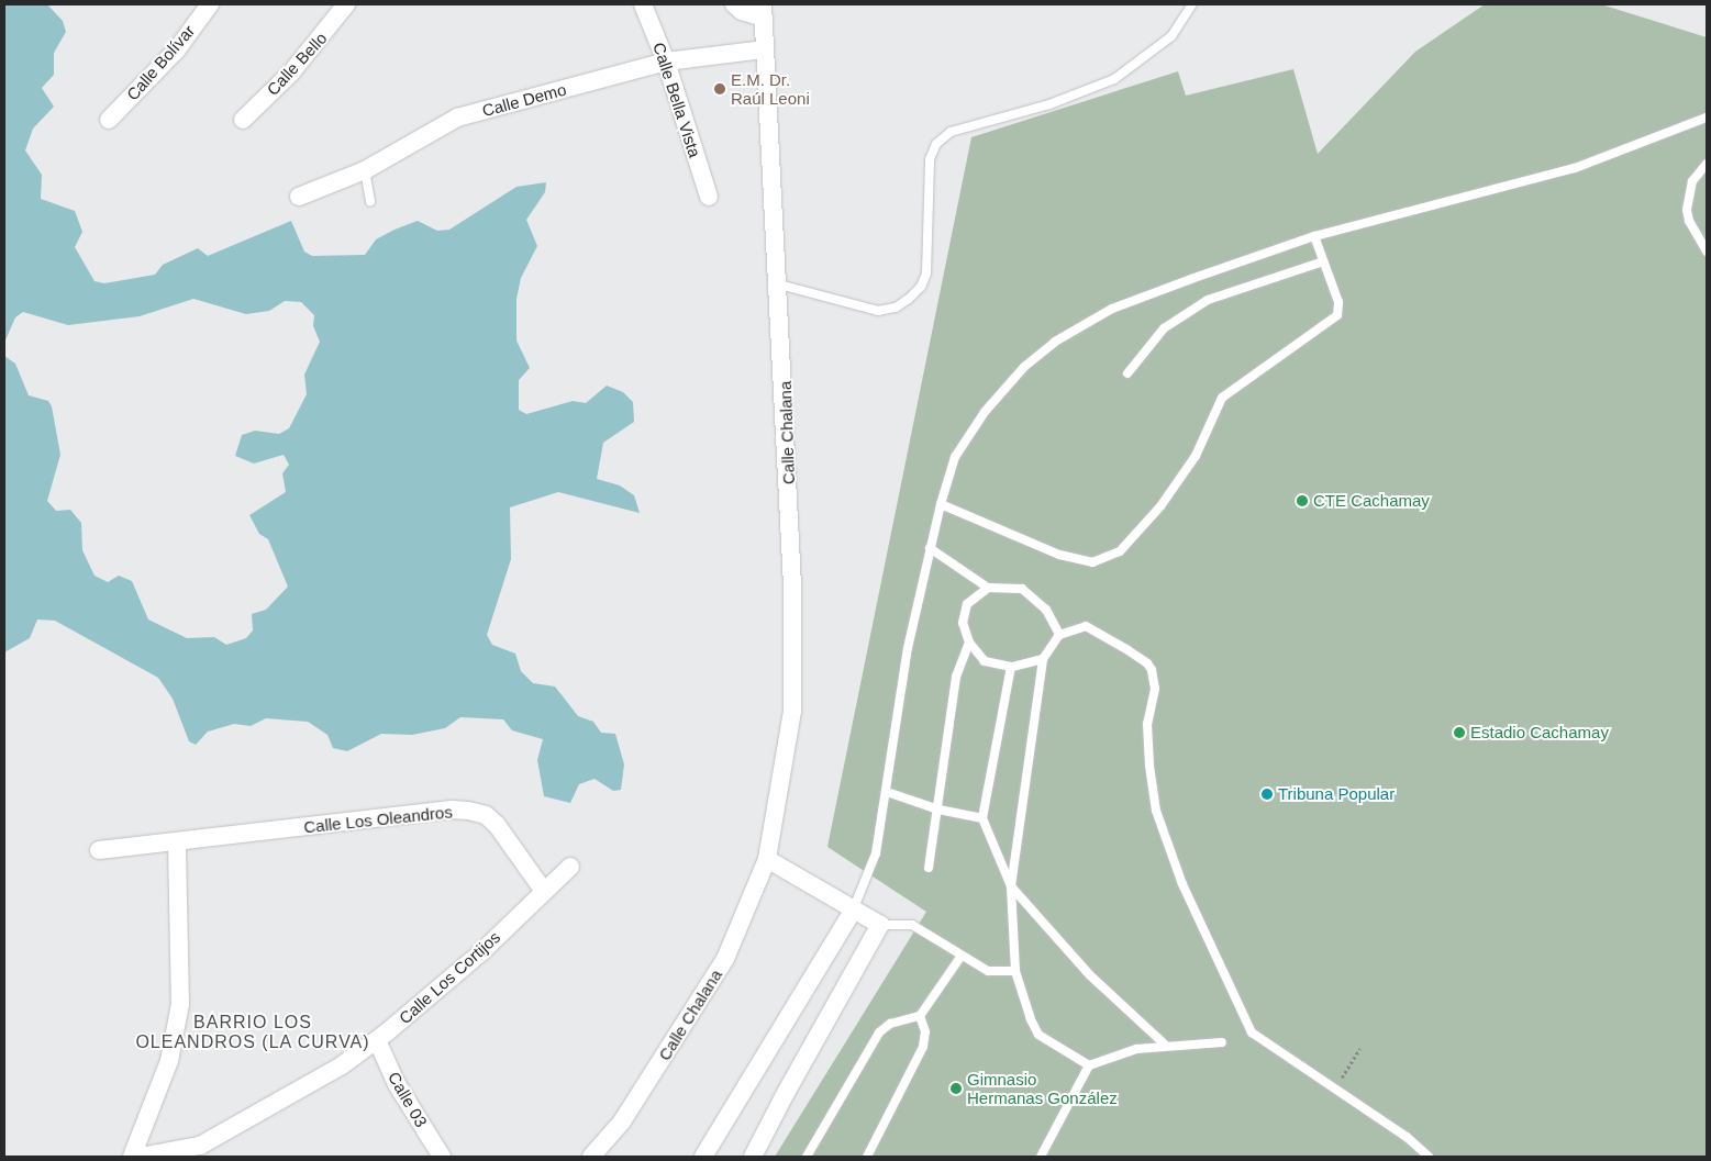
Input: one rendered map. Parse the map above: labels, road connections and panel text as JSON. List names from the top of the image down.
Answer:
{
  "streets": {
    "street": [
      "Calle Bolívar",
      "Calle Bello",
      "Calle Demo",
      "Calle Bella Vista",
      "Calle Chalana",
      "Calle Los Oleandros",
      "Calle Los Cortijos",
      "Calle 03"
    ]
  },
  "crossings": [
    ["Calle Demo", "Calle Bella Vista"],
    ["Calle Demo", "Calle Chalana"],
    ["Calle Los Oleandros", "Calle Los Cortijos"],
    ["Calle Los Cortijos", "Calle 03"]
  ],
  "districts": ["BARRIO LOS OLEANDROS (LA CURVA)"],
  "places": [
    "E.M. Dr. Raúl Leoni",
    "CTE Cachamay",
    "Estadio Cachamay",
    "Tribuna Popular",
    "Gimnasio Hermanas González"
  ]
}
